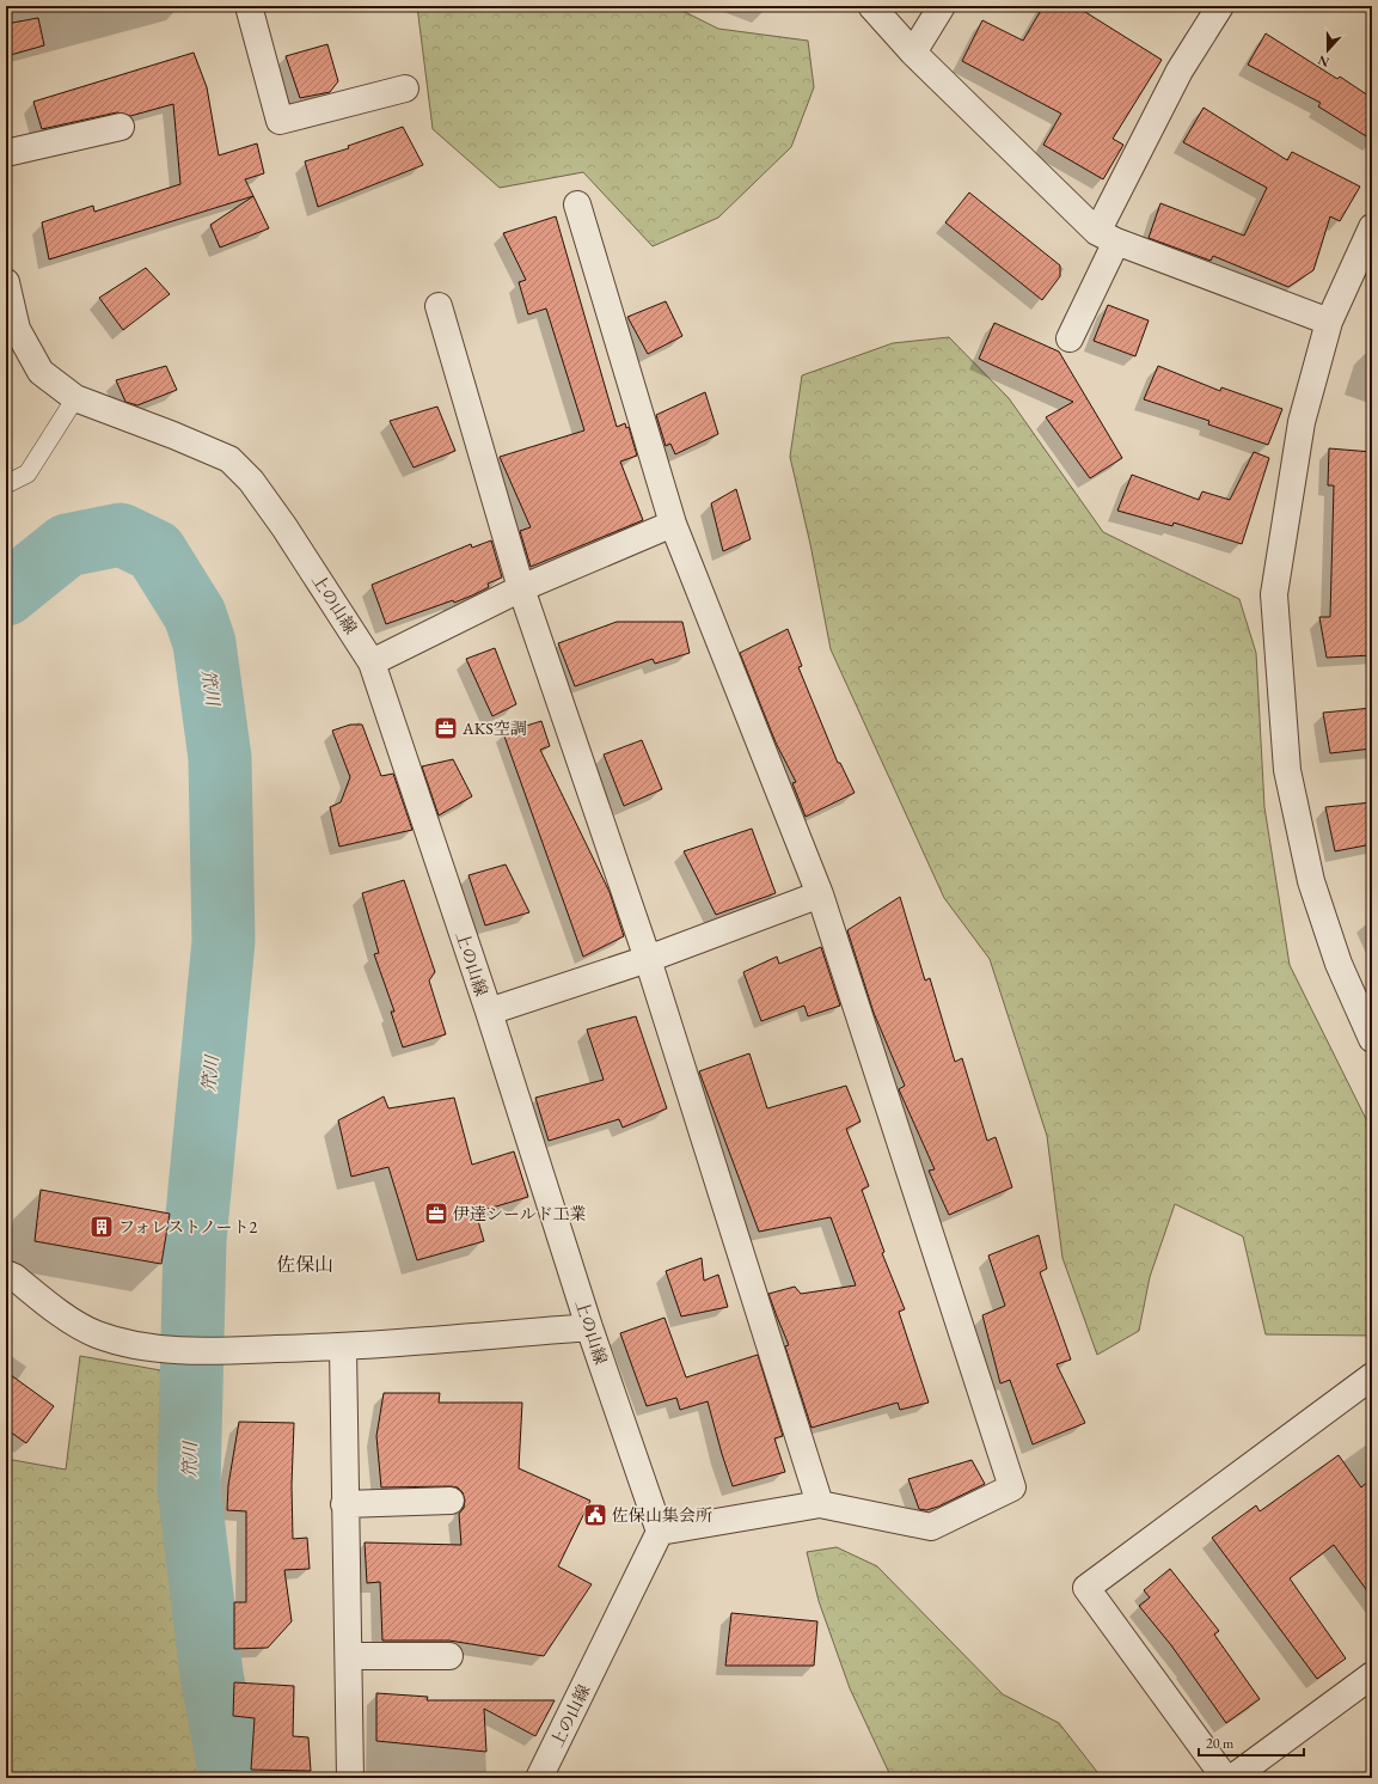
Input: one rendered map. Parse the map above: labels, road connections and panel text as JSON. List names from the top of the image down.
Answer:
{
  "streets": {
    "street": ["上の山線"]
  },
  "districts": ["佐保山"],
  "water": ["笊川"],
  "places": {
    "office": ["AKS空調", "伊達シールド工業"],
    "building": ["フォレストノート2"],
    "public building": ["佐保山集会所"]
  },
  "scale_bar": "20 m",
  "north": "bottom"
}
